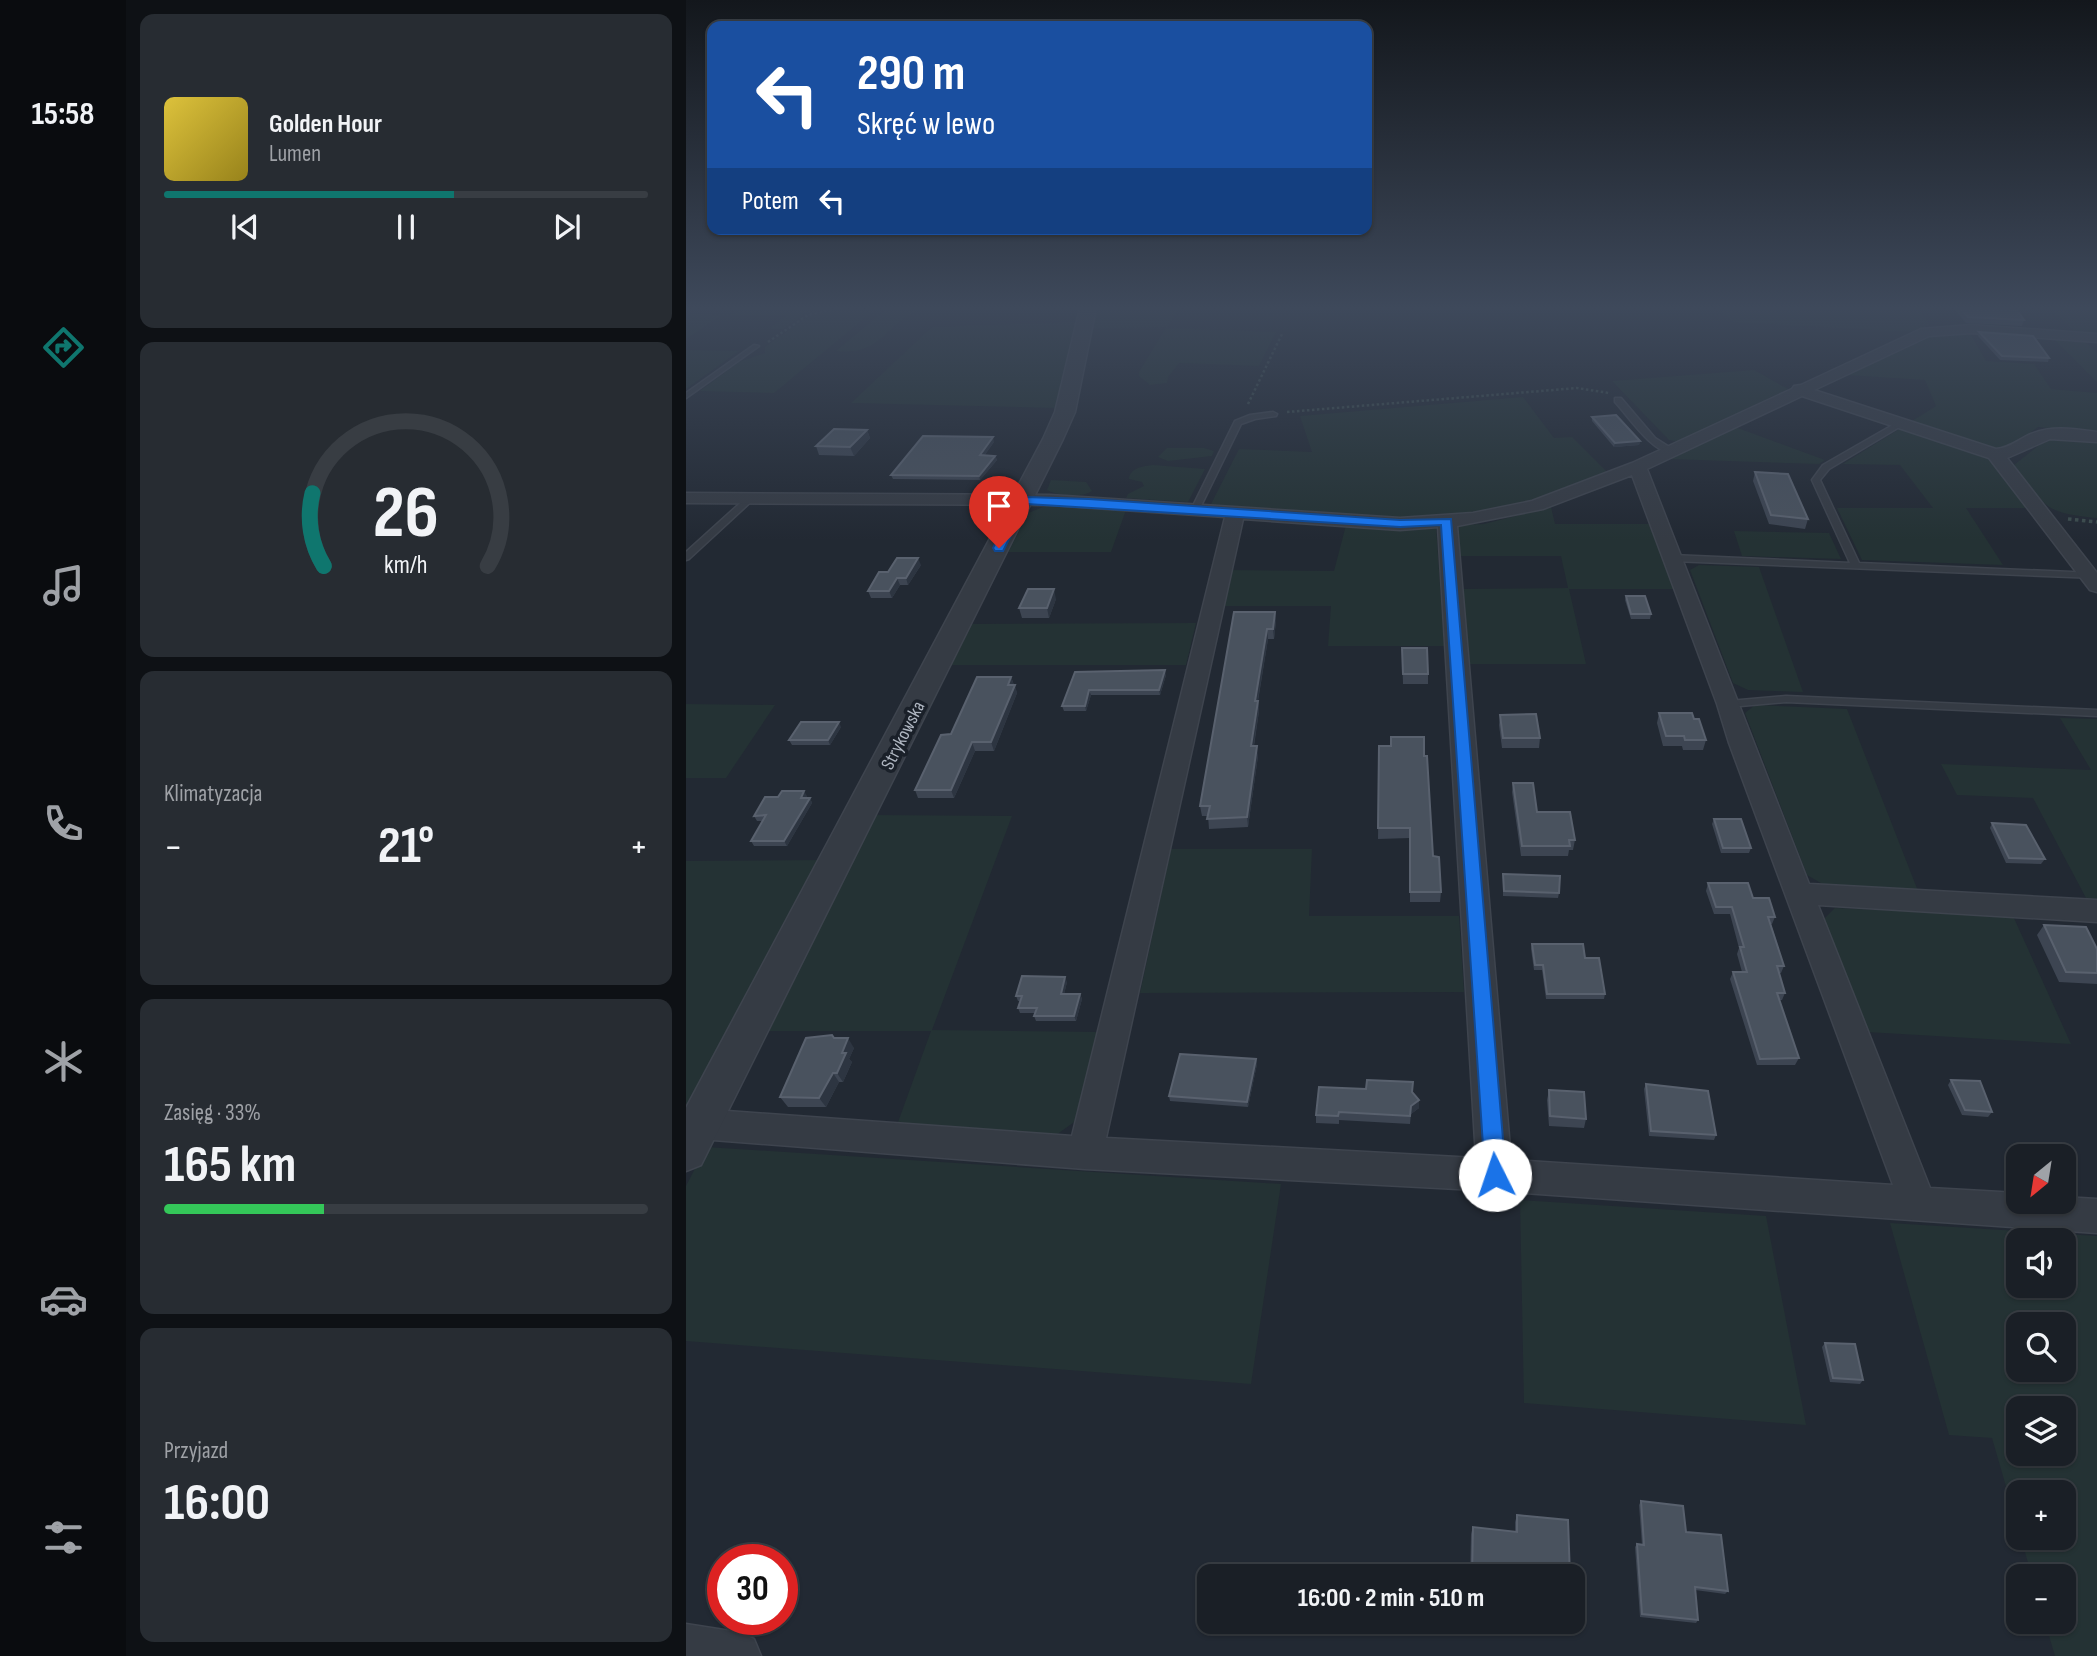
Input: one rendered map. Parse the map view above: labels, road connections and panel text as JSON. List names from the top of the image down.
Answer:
{
  "streets": {
    "street": ["Strykowska"]
  },
  "north": "bottom left",
  "page": {
    "tabs": "15:58",
    "turn": ["290 m", "Skręć w lewo"],
    "song": ["Golden Hour", "Lumen"],
    "then": "Potem",
    "tile": [
      "Klimatyzacja",
      ["Zasięg · 33%", "165 km"],
      ["Przyjazd", "16:00"]
    ],
    "heat": ["−", "21°", "+"],
    "map_buttons": ["+", "−"],
    "limit": "30",
    "trip": "16:00 · 2 min · 510 m",
    "gauge": ["26", "km/h"]
  }
}
